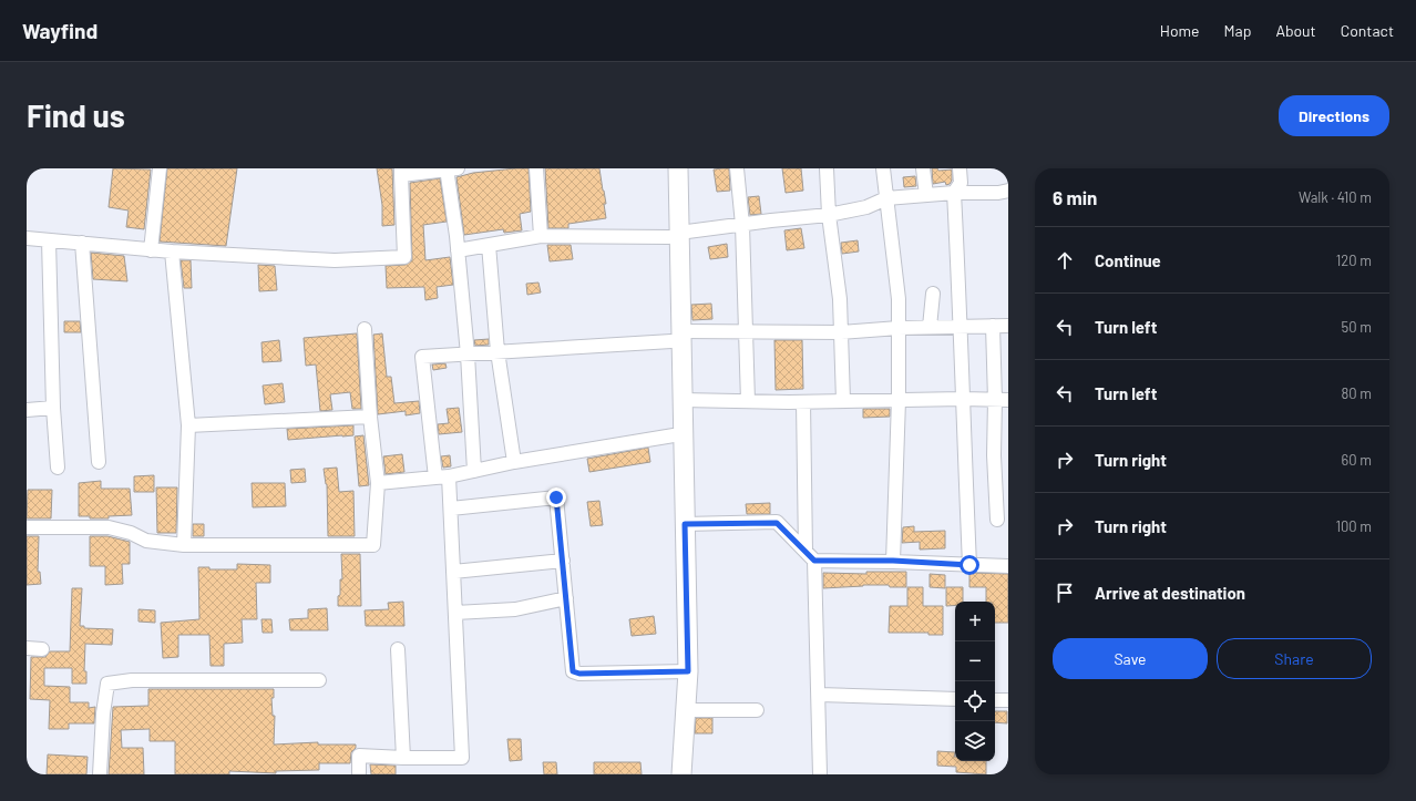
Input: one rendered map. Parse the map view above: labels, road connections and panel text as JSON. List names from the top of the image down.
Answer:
{
  "page": {
    "header": "Wayfind",
    "nav": [
      "Home",
      "Map",
      "About",
      "Contact"
    ],
    "buttons": [
      "Directions",
      ["Save", "Share"]
    ],
    "title": "Find us",
    "heading": ["6 min", "Walk · 410 m"],
    "list": [
      ["Continue", "120 m"],
      ["Turn left", "50 m"],
      ["Turn left", "80 m"],
      ["Turn right", "60 m"],
      ["Turn right", "100 m"],
      "Arrive at destination"
    ],
    "map_buttons": ["+", "−"]
  }
}
